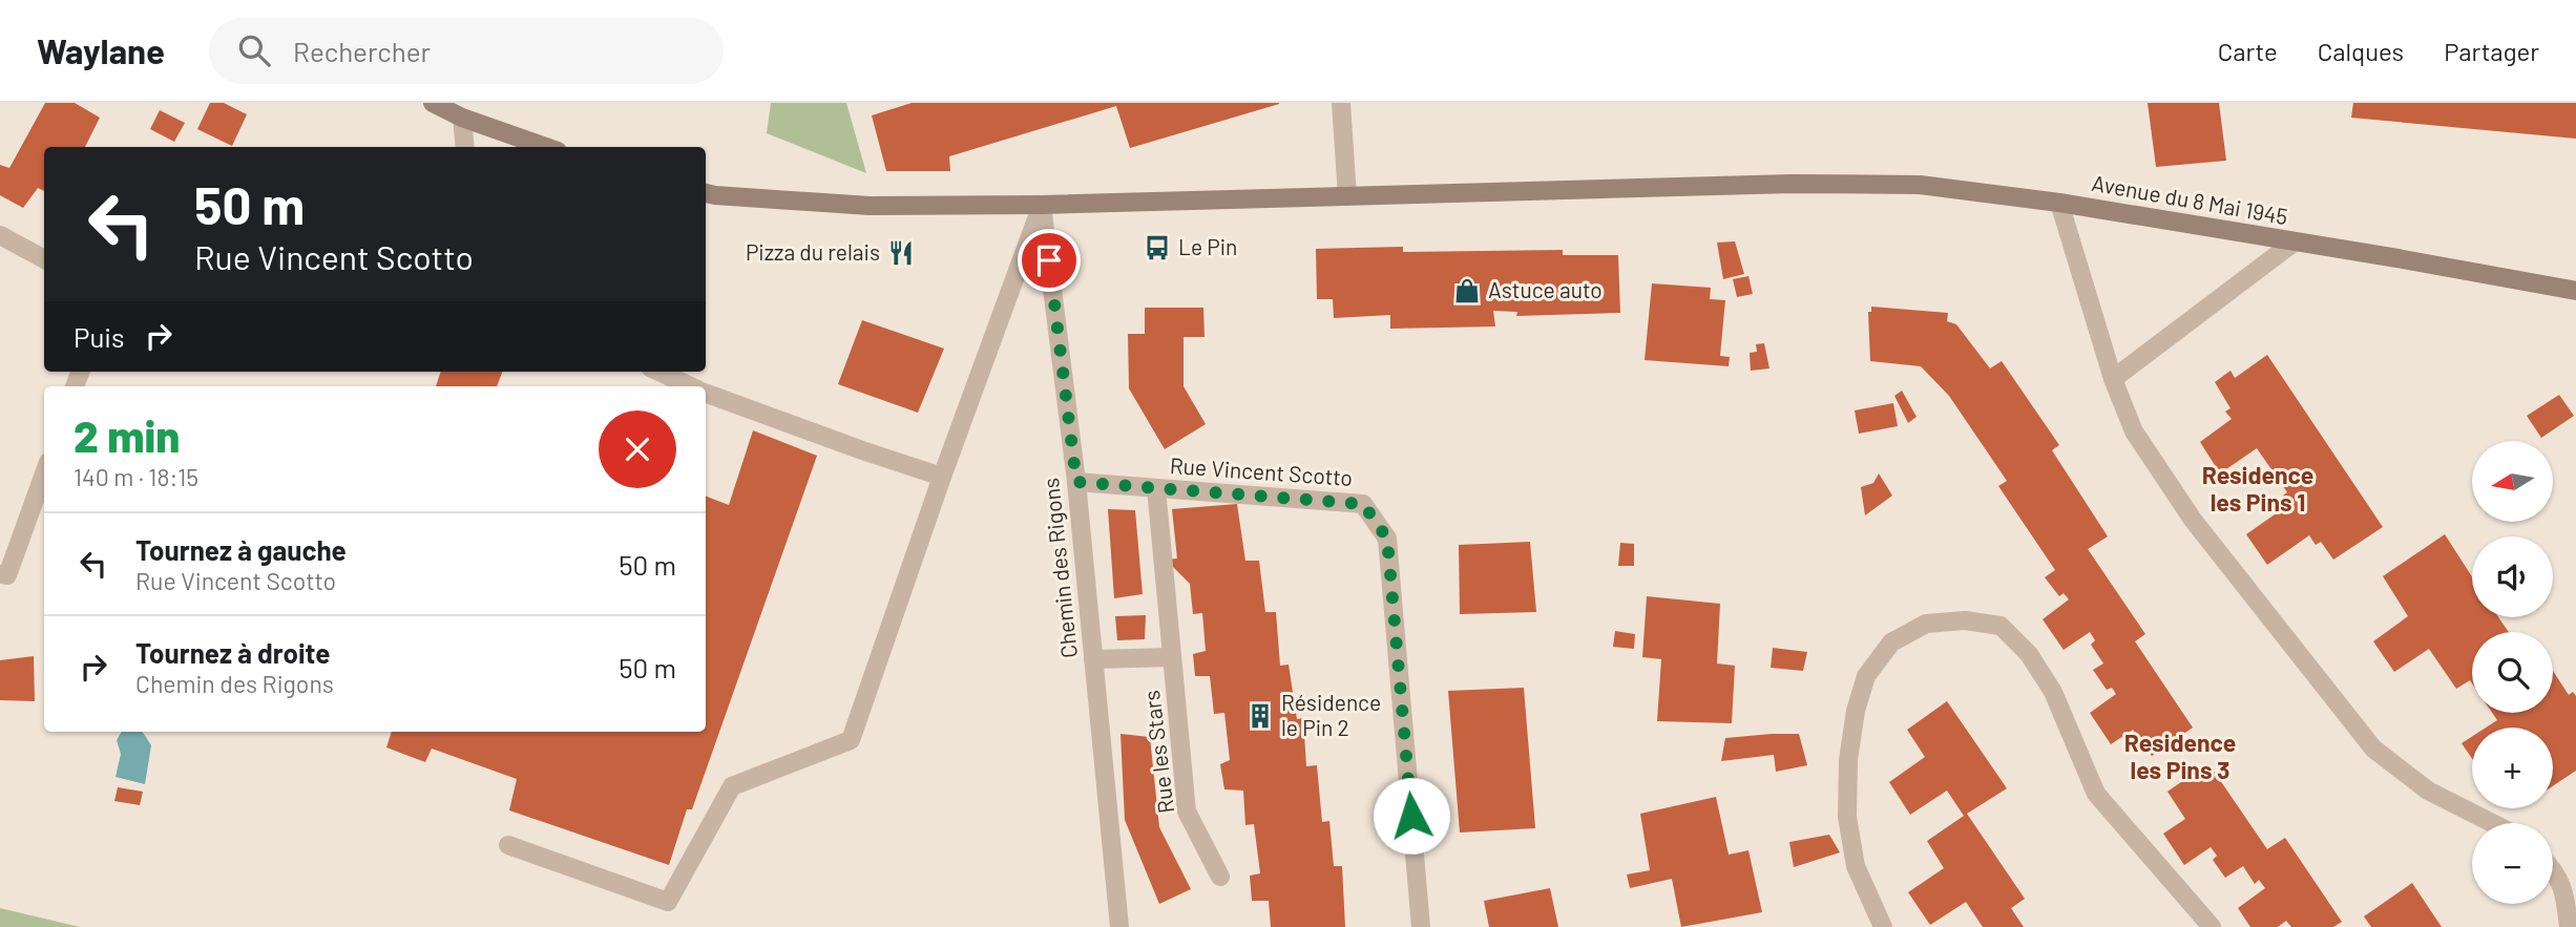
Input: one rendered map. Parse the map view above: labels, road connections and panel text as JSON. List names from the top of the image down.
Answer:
{
  "streets": {
    "main road": ["Avenue du 8 Mai 1945"],
    "street": ["Rue Vincent Scotto", "Chemin des Rigons", "Rue les Stars"]
  },
  "crossings": [
    ["Avenue du 8 Mai 1945", "Chemin des Rigons"],
    ["Rue Vincent Scotto", "Chemin des Rigons"],
    ["Rue Vincent Scotto", "Rue les Stars"],
    ["Chemin des Rigons", "Rue les Stars"]
  ],
  "districts": ["Residence les Pins 1", "Residence les Pins 3"],
  "places": {
    "bus stop": ["Le Pin"],
    "restaurant": ["Pizza du relais"],
    "shop": ["Astuce auto"],
    "building": ["Résidence le Pin 2"]
  },
  "north": "left",
  "page": {
    "header": "Waylane",
    "search": "Rechercher",
    "nav": ["Carte", "Calques", "Partager"],
    "turn": ["50 m", "Rue Vincent Scotto"],
    "then": "Puis",
    "heading": ["2 min", "140 m · 18:15"],
    "map_buttons": ["+", "−"],
    "list": [
      {
        "name": "Tournez à gauche",
        "note": "Rue Vincent Scotto",
        "value": "50 m"
      },
      {
        "name": "Tournez à droite",
        "note": "Chemin des Rigons",
        "value": "50 m"
      }
    ]
  }
}
